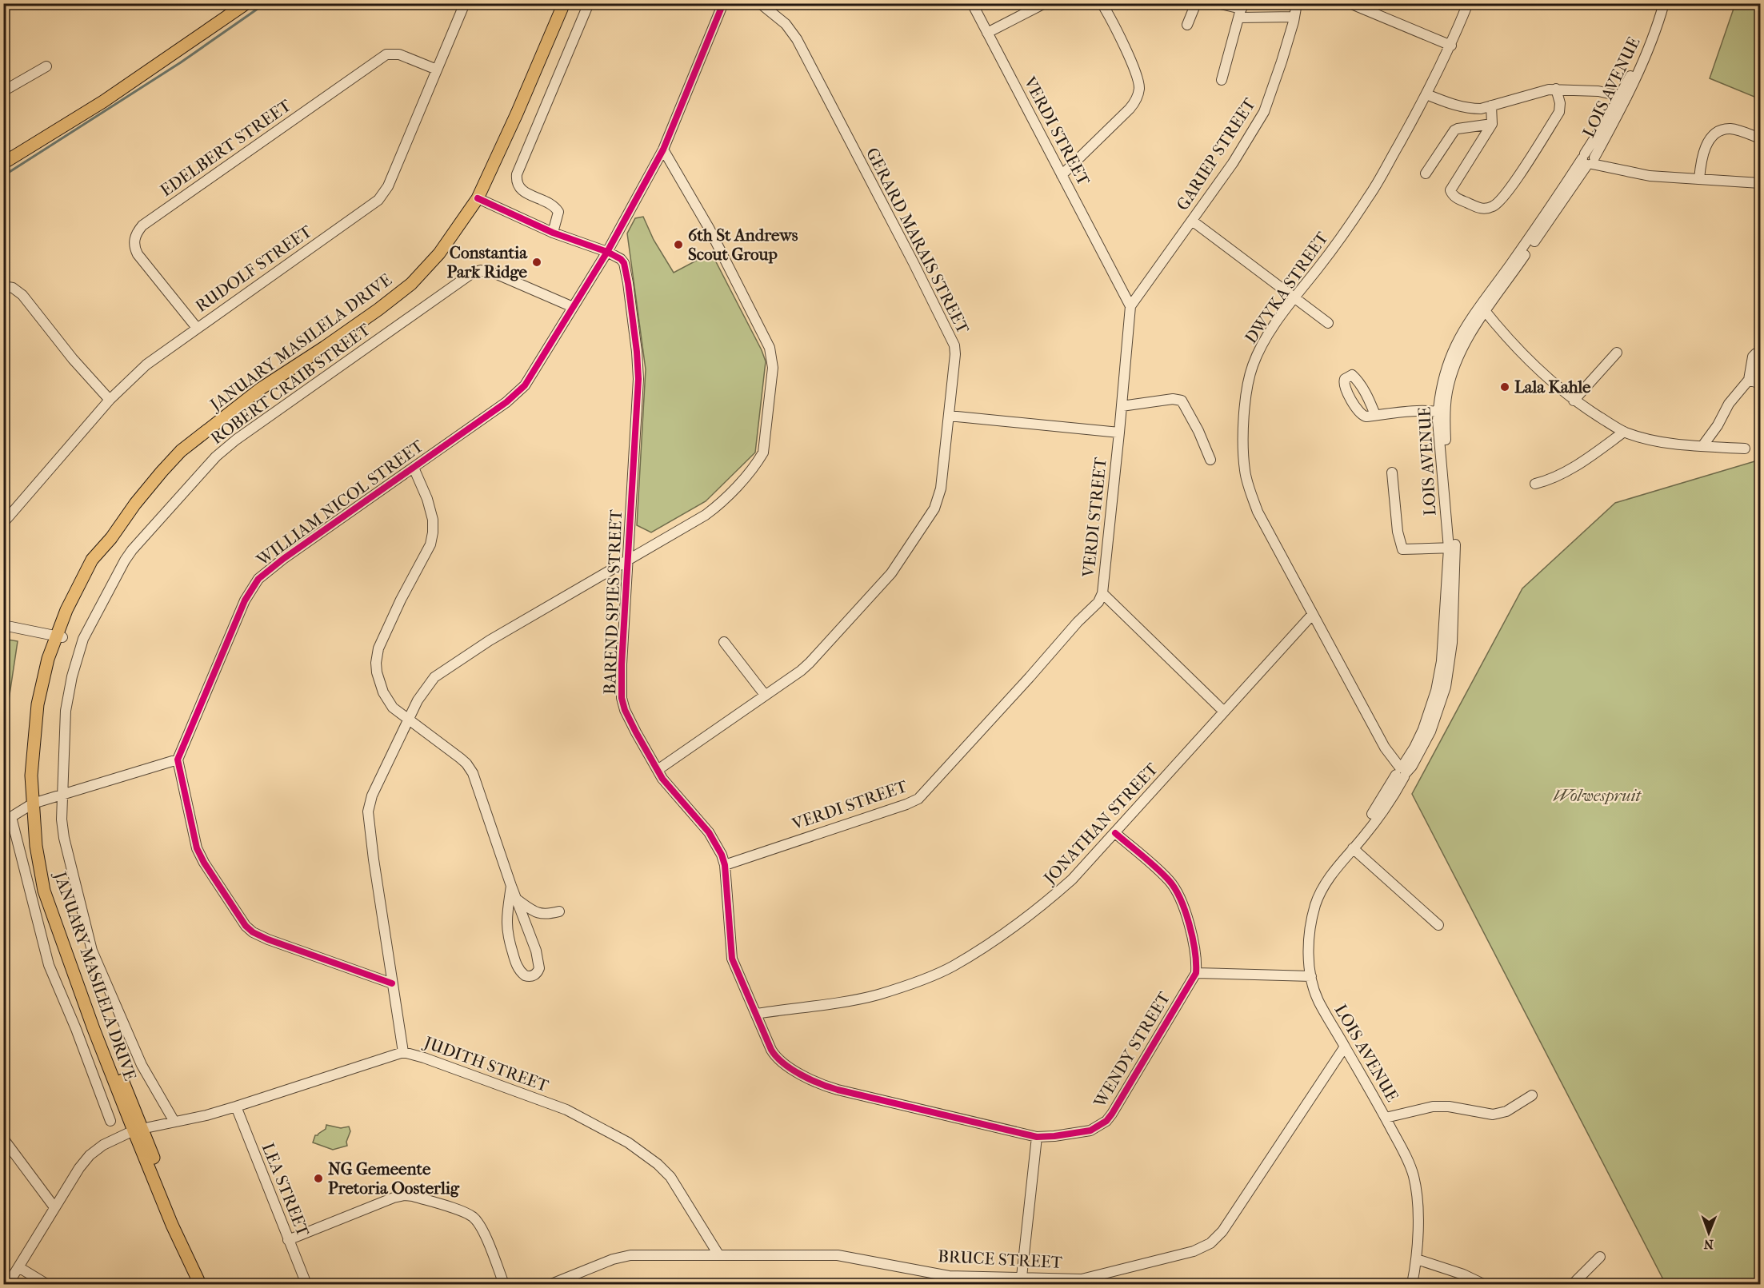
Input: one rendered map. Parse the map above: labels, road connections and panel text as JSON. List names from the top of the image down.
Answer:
{
  "streets": {
    "main road": ["JANUARY MASILELA DRIVE"],
    "street": [
      "LOIS AVENUE",
      "VERDI STREET",
      "EDELBERT STREET",
      "GARIEP STREET",
      "GERARD MARAIS STREET",
      "RUDOLF STREET",
      "DWYKA STREET",
      "ROBERT CRAIB STREET",
      "WILLIAM NICOL STREET",
      "BAREND SPIES STREET",
      "JONATHAN STREET",
      "WENDY STREET",
      "JUDITH STREET",
      "LEA STREET",
      "BRUCE STREET"
    ]
  },
  "crossings": [
    ["LOIS AVENUE", "DWYKA STREET"],
    ["LOIS AVENUE", "BRUCE STREET"],
    ["VERDI STREET", "GARIEP STREET"],
    ["VERDI STREET", "BAREND SPIES STREET"],
    ["EDELBERT STREET", "RUDOLF STREET"],
    ["GERARD MARAIS STREET", "BAREND SPIES STREET"],
    ["DWYKA STREET", "JONATHAN STREET"],
    ["JANUARY MASILELA DRIVE", "JUDITH STREET"],
    ["ROBERT CRAIB STREET", "WILLIAM NICOL STREET"],
    ["ROBERT CRAIB STREET", "JUDITH STREET"],
    ["WILLIAM NICOL STREET", "BAREND SPIES STREET"],
    ["BAREND SPIES STREET", "JONATHAN STREET"],
    ["BAREND SPIES STREET", "WENDY STREET"],
    ["JONATHAN STREET", "WENDY STREET"],
    ["JUDITH STREET", "LEA STREET"],
    ["JUDITH STREET", "BRUCE STREET"]
  ],
  "parks": ["Wolwespruit"],
  "places": [
    "6th St Andrews Scout Group",
    "Constantia Park Ridge",
    "Lala Kahle",
    "NG Gemeente Pretoria Oosterlig"
  ],
  "north": "bottom"
}
